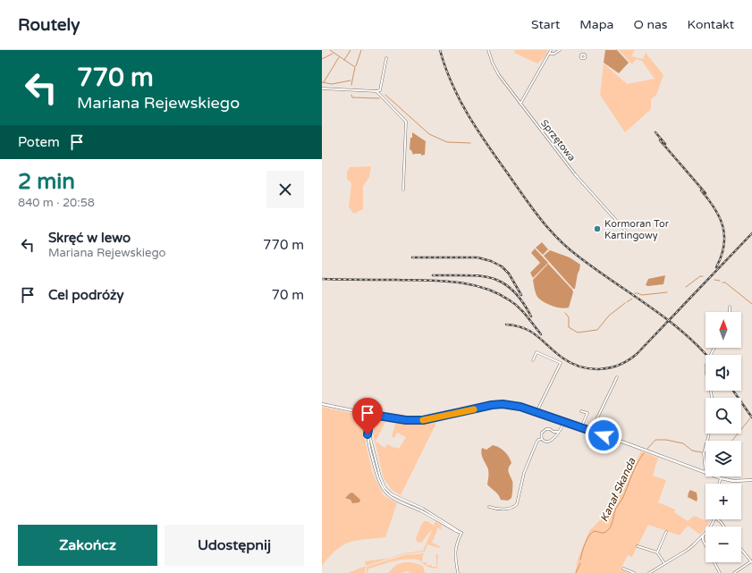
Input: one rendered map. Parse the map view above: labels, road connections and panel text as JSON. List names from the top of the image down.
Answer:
{
  "streets": {
    "street": ["Sprzętowa"]
  },
  "water": ["Kanał Skanda"],
  "places": ["Kormoran Tor Kartingowy"],
  "north": "top",
  "page": {
    "header": "Routely",
    "nav": [
      "Start",
      "Mapa",
      "O nas",
      "Kontakt"
    ],
    "turn": ["770 m", "Mariana Rejewskiego"],
    "then": "Potem",
    "heading": ["2 min", "840 m · 20:58"],
    "list": [
      {
        "name": "Skręć w lewo",
        "note": "Mariana Rejewskiego",
        "value": "770 m"
      },
      {
        "name": "Cel podróży",
        "value": "70 m"
      }
    ],
    "map_buttons": ["+", "−"],
    "buttons": ["Zakończ", "Udostępnij"]
  }
}
